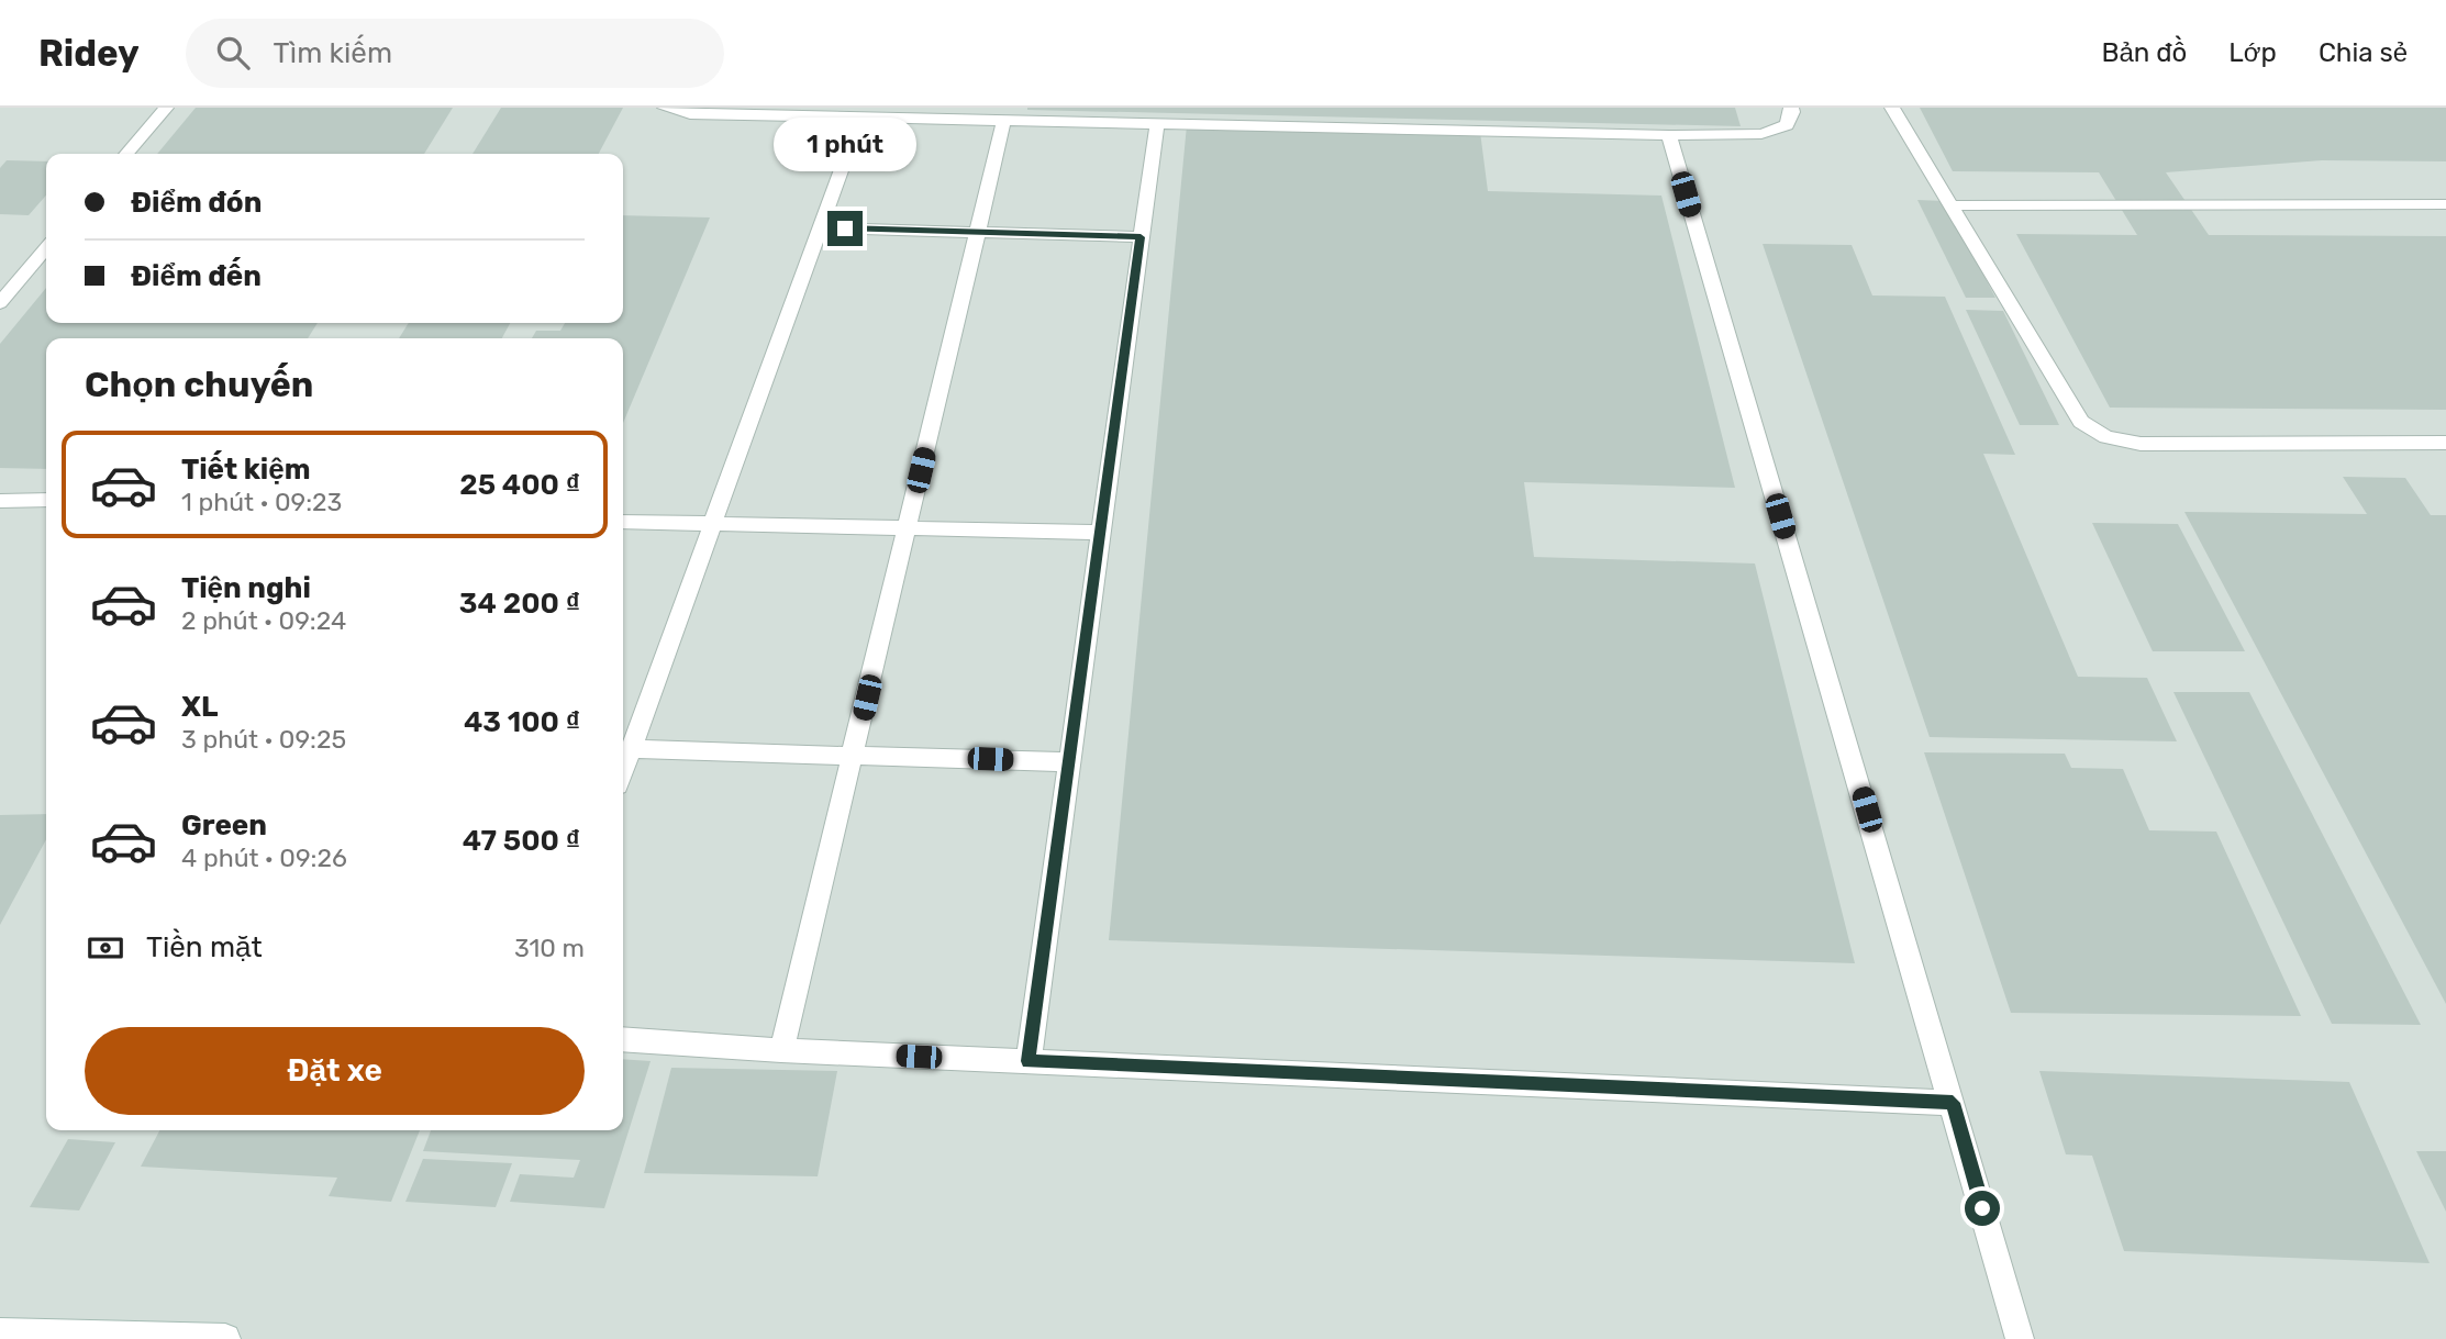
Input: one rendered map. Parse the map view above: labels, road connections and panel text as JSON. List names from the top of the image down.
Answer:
{
  "page": {
    "header": "Ridey",
    "search": "Tìm kiếm",
    "nav": ["Bản đồ", "Lớp", "Chia sẻ"],
    "bubble": "1 phút",
    "banner": ["Điểm đón", "Điểm đến"],
    "heading": "Chọn chuyến",
    "list": [
      {
        "name": "Tiết kiệm",
        "note": "1 phút · 09:23",
        "value": "25 400 ₫"
      },
      {
        "name": "Tiện nghi",
        "note": "2 phút · 09:24",
        "value": "34 200 ₫"
      },
      {
        "name": "XL",
        "note": "3 phút · 09:25",
        "value": "43 100 ₫"
      },
      {
        "name": "Green",
        "note": "4 phút · 09:26",
        "value": "47 500 ₫"
      }
    ],
    "pay": ["Tiền mặt", "310 m"],
    "buttons": "Đặt xe"
  }
}
